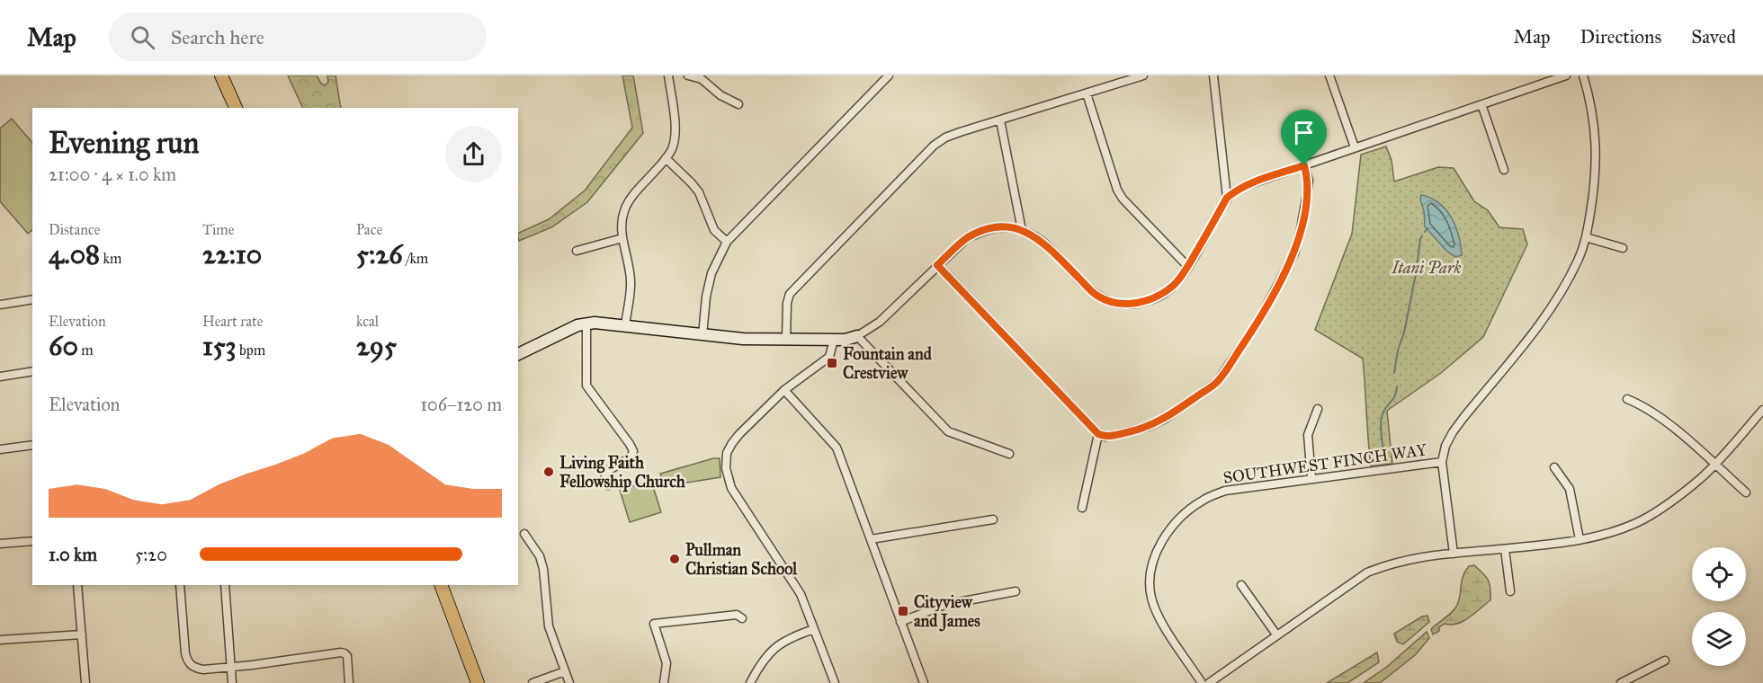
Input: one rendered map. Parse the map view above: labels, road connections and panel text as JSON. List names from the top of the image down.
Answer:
{
  "streets": {
    "street": ["SOUTHWEST FINCH WAY"]
  },
  "parks": ["Itani Park"],
  "places": {
    "transit": ["Fountain and Crestview", "Cityview and James"],
    "other": ["Living Faith Fellowship Church", "Pullman Christian School"]
  },
  "page": {
    "header": "Map",
    "search": "Search here",
    "nav": ["Map", "Directions", "Saved"],
    "heading": ["Evening run", "21:00 · 4 × 1.0 km"],
    "stats": [
      ["Distance", "4.08 km"],
      ["Time", "22:10"],
      ["Pace", "5:26 /km"],
      ["Elevation", "60 m"],
      ["Heart rate", "153 bpm"],
      ["kcal", "295"]
    ],
    "chart": ["Elevation", "106–120 m"],
    "list": [
      {
        "name": "1.0 km",
        "note": "5:20"
      }
    ]
  }
}
